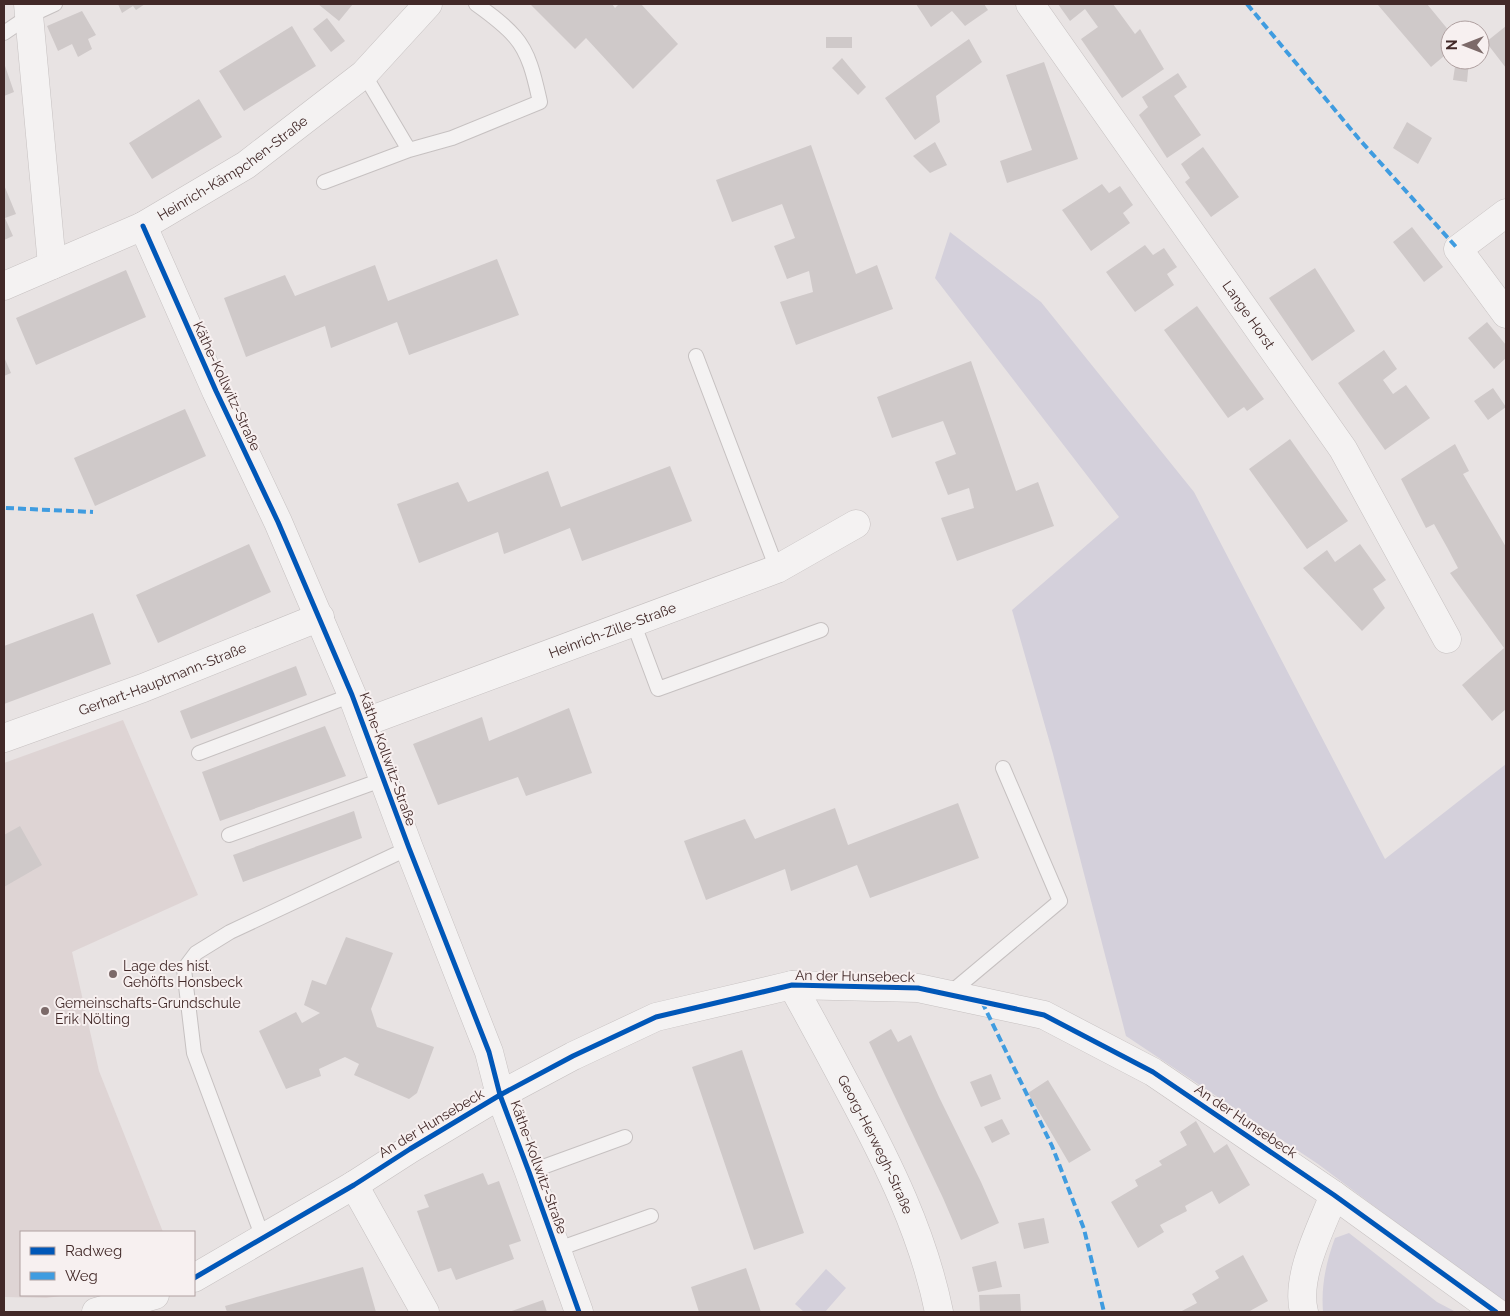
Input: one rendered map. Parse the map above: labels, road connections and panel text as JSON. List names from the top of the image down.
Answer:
{
  "streets": {
    "street": [
      "Heinrich-Kämpchen-Straße",
      "Lange Horst",
      "Käthe-Kollwitz-Straße",
      "Heinrich-Zille-Straße",
      "Gerhart-Hauptmann-Straße",
      "An der Hunsebeck",
      "Georg-Herwegh-Straße"
    ]
  },
  "crossings": [
    ["Heinrich-Kämpchen-Straße", "Käthe-Kollwitz-Straße"],
    ["Käthe-Kollwitz-Straße", "Heinrich-Zille-Straße"],
    ["Käthe-Kollwitz-Straße", "Gerhart-Hauptmann-Straße"],
    ["Käthe-Kollwitz-Straße", "An der Hunsebeck"],
    ["An der Hunsebeck", "Georg-Herwegh-Straße"]
  ],
  "places": ["Lage des hist. Gehöfts Honsbeck", "Gemeinschafts-Grundschule Erik Nölting"],
  "legend": ["Radweg", "Weg"],
  "north": "left"
}
